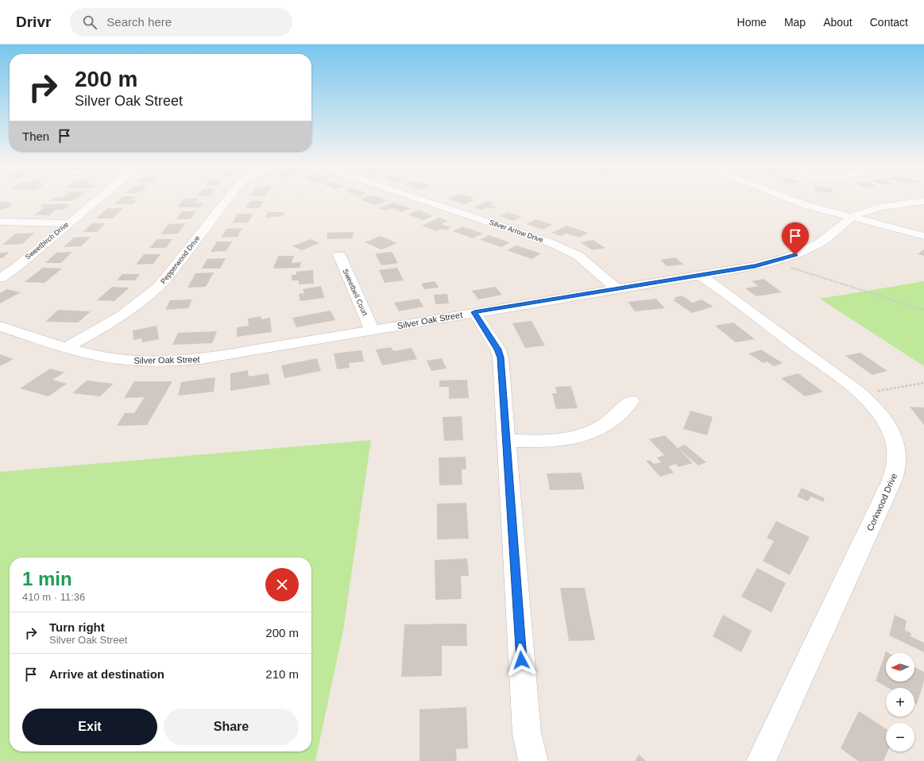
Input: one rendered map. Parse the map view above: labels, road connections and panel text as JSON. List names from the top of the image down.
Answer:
{
  "streets": {
    "street": [
      "Silver Arrow Drive",
      "Sweetbirch Drive",
      "Pepperwood Drive",
      "Sweetbell Court",
      "Silver Oak Street",
      "Corkwood Drive"
    ]
  },
  "crossings": [
    ["Silver Arrow Drive", "Silver Oak Street"],
    ["Pepperwood Drive", "Silver Oak Street"],
    ["Sweetbell Court", "Silver Oak Street"],
    ["Silver Oak Street", "Corkwood Drive"]
  ],
  "north": "left",
  "page": {
    "header": "Drivr",
    "search": "Search here",
    "nav": [
      "Home",
      "Map",
      "About",
      "Contact"
    ],
    "turn": ["200 m", "Silver Oak Street"],
    "then": "Then",
    "heading": ["1 min", "410 m · 11:36"],
    "list": [
      {
        "name": "Turn right",
        "note": "Silver Oak Street",
        "value": "200 m"
      },
      {
        "name": "Arrive at destination",
        "value": "210 m"
      }
    ],
    "map_buttons": ["+", "−"],
    "buttons": ["Exit", "Share"]
  }
}
